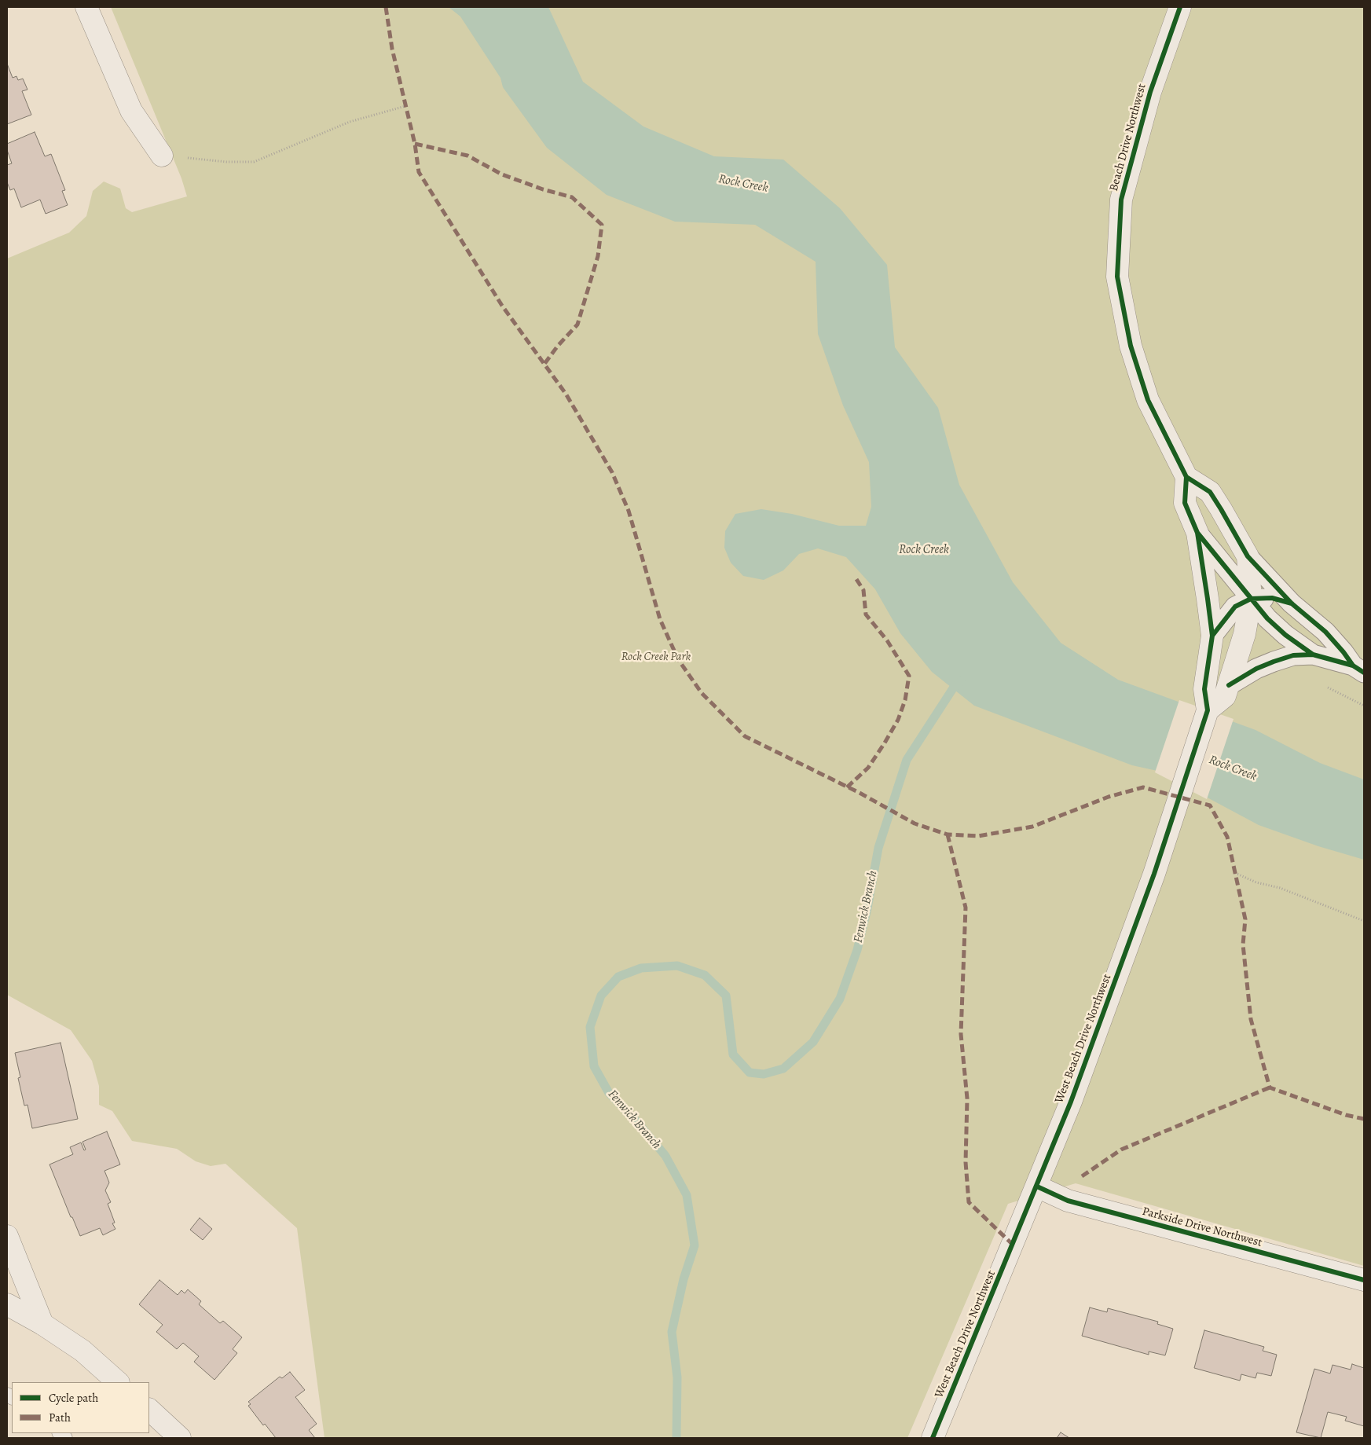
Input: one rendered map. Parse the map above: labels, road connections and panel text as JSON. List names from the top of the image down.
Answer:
{
  "streets": {
    "street": ["Beach Drive Northwest", "West Beach Drive Northwest", "Parkside Drive Northwest"]
  },
  "crossings": [
    ["West Beach Drive Northwest", "Parkside Drive Northwest"]
  ],
  "water": ["Rock Creek", "Fenwick Branch"],
  "parks": ["Rock Creek Park"],
  "legend": ["Cycle path", "Path"]
}
